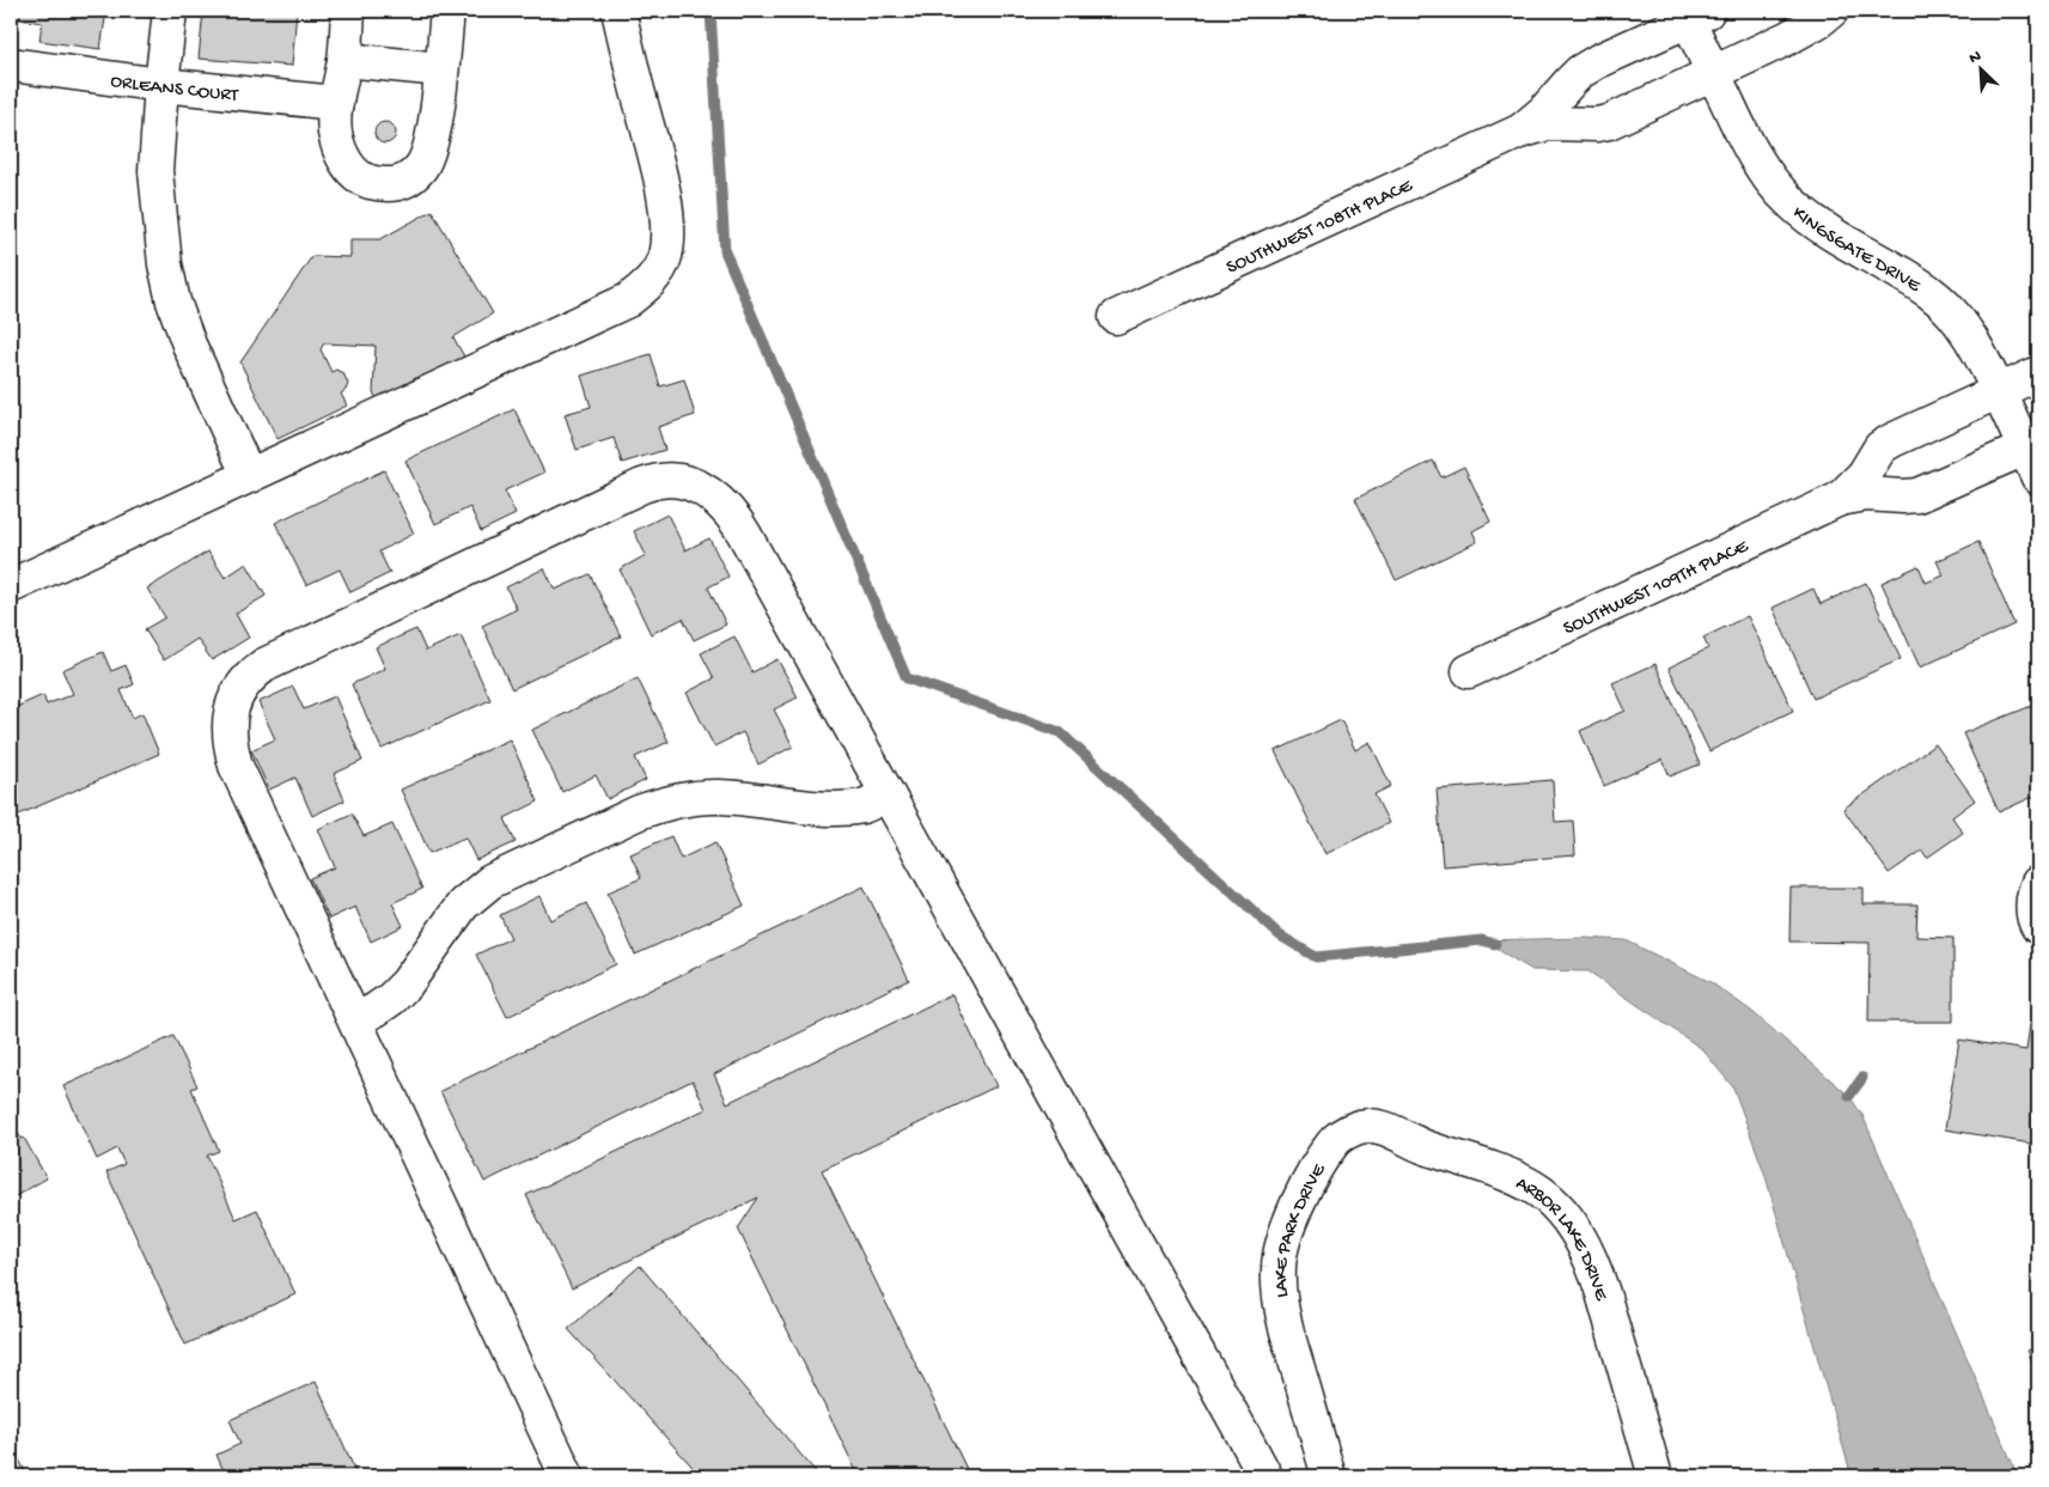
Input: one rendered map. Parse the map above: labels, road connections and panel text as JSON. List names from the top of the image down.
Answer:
{
  "streets": {
    "street": [
      "ORLEANS COURT",
      "SOUTHWEST 108TH PLACE",
      "KINGSGATE DRIVE",
      "SOUTHWEST 109TH PLACE",
      "LAKE PARK DRIVE",
      "ARBOR LAKE DRIVE"
    ]
  },
  "crossings": [
    ["SOUTHWEST 108TH PLACE", "KINGSGATE DRIVE"],
    ["KINGSGATE DRIVE", "SOUTHWEST 109TH PLACE"],
    ["LAKE PARK DRIVE", "ARBOR LAKE DRIVE"]
  ],
  "north": "top left"
}
